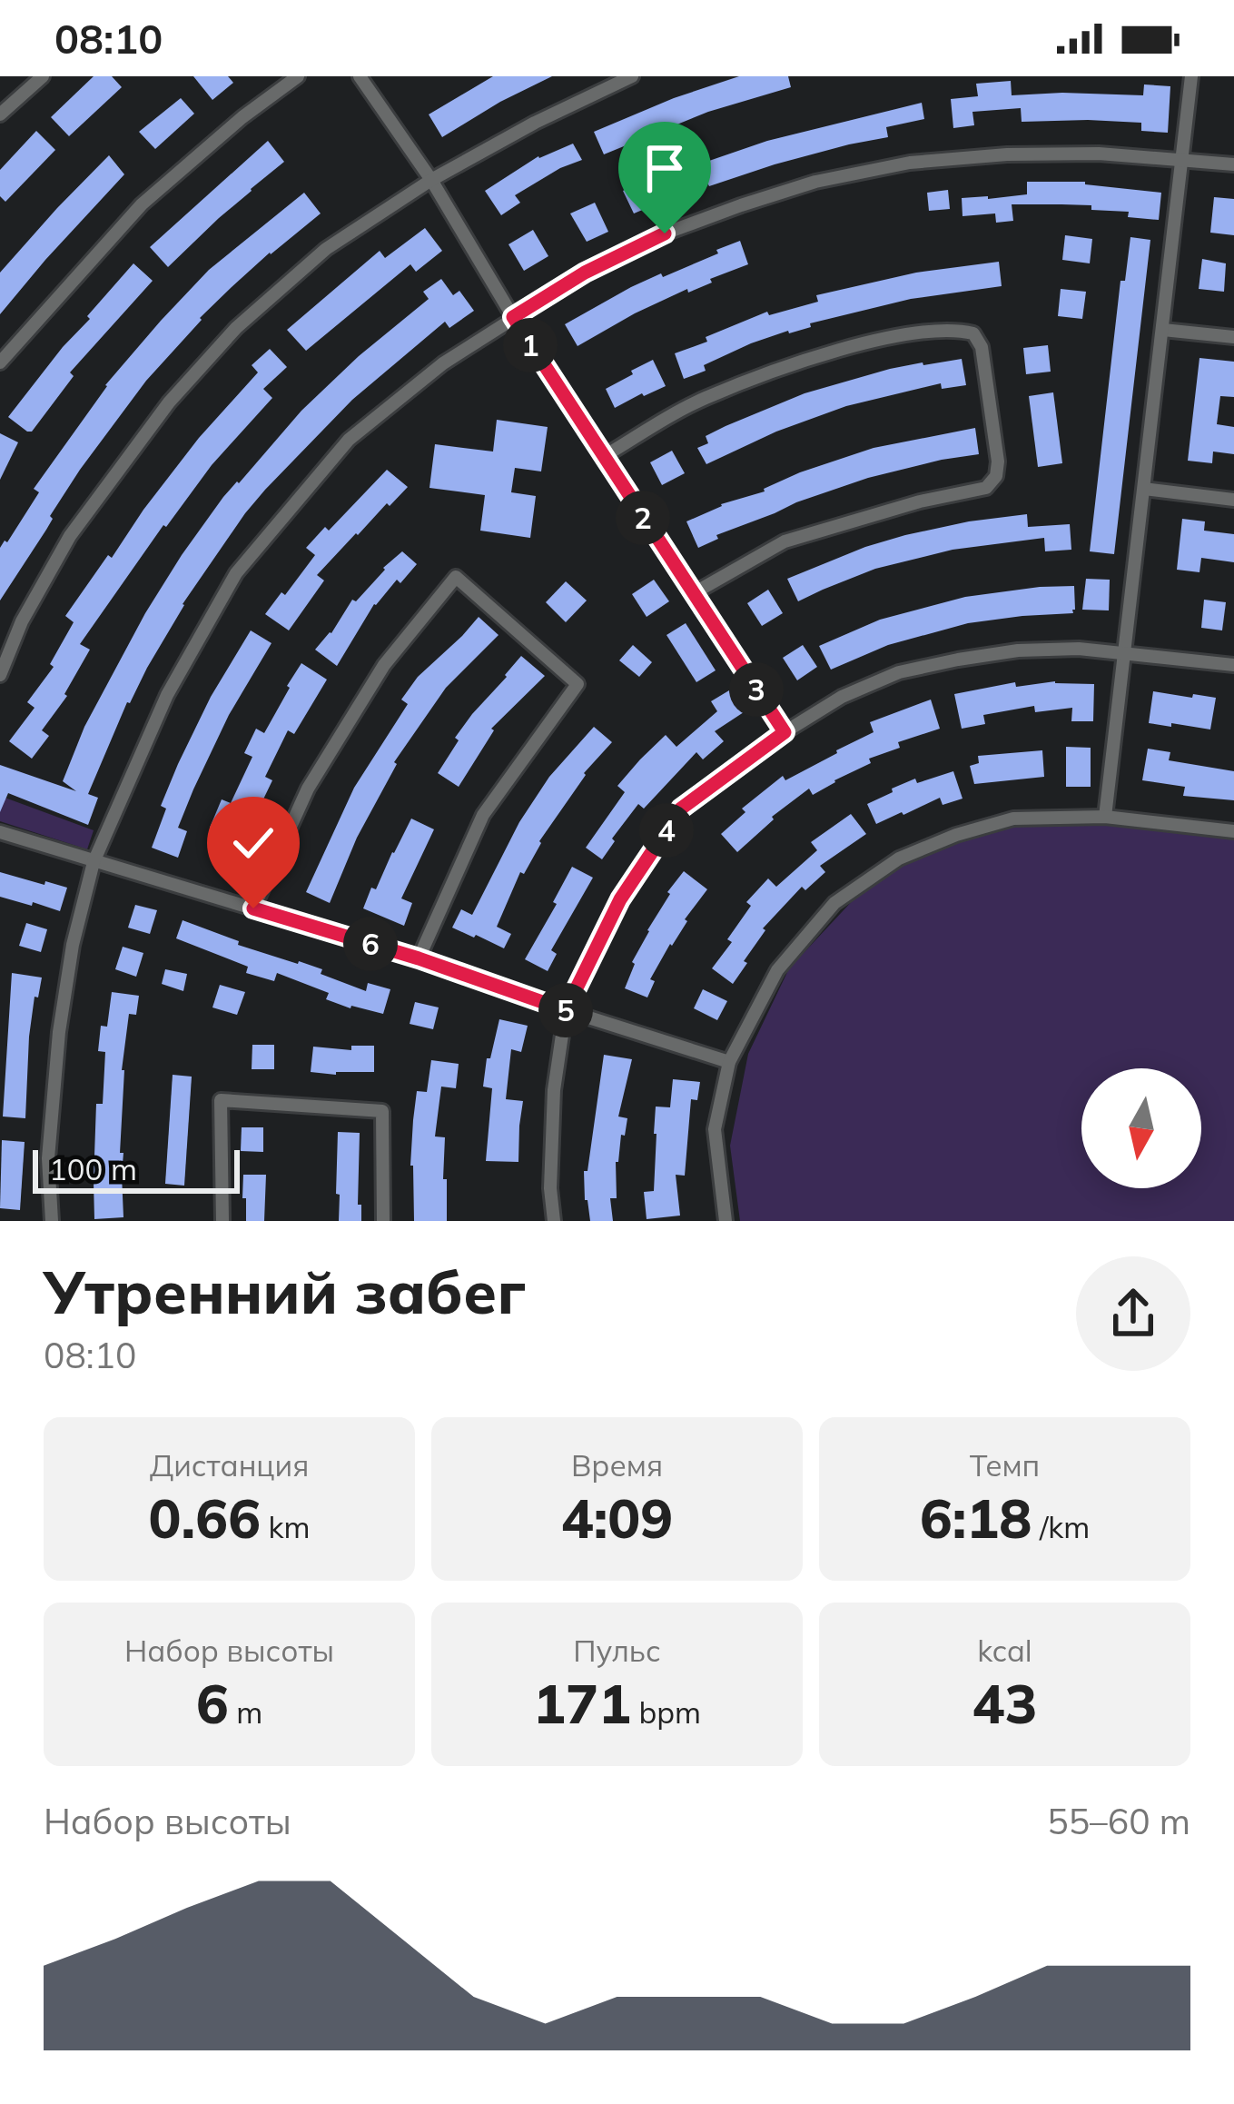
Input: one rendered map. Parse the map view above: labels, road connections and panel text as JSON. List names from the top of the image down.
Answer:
{
  "scale_bar": "100 m",
  "north": "bottom",
  "page": {
    "status": "08:10",
    "pins": [
      "1",
      "2",
      "3",
      "4",
      "6",
      "5"
    ],
    "scale": "100 m",
    "heading": ["Утренний забег", "08:10"],
    "stats": [
      ["Дистанция", "0.66 km"],
      ["Время", "4:09"],
      ["Темп", "6:18 /km"],
      ["Набор высоты", "6 m"],
      ["Пульс", "171 bpm"],
      ["kcal", "43"]
    ],
    "chart": ["Набор высоты", "55–60 m"]
  }
}
